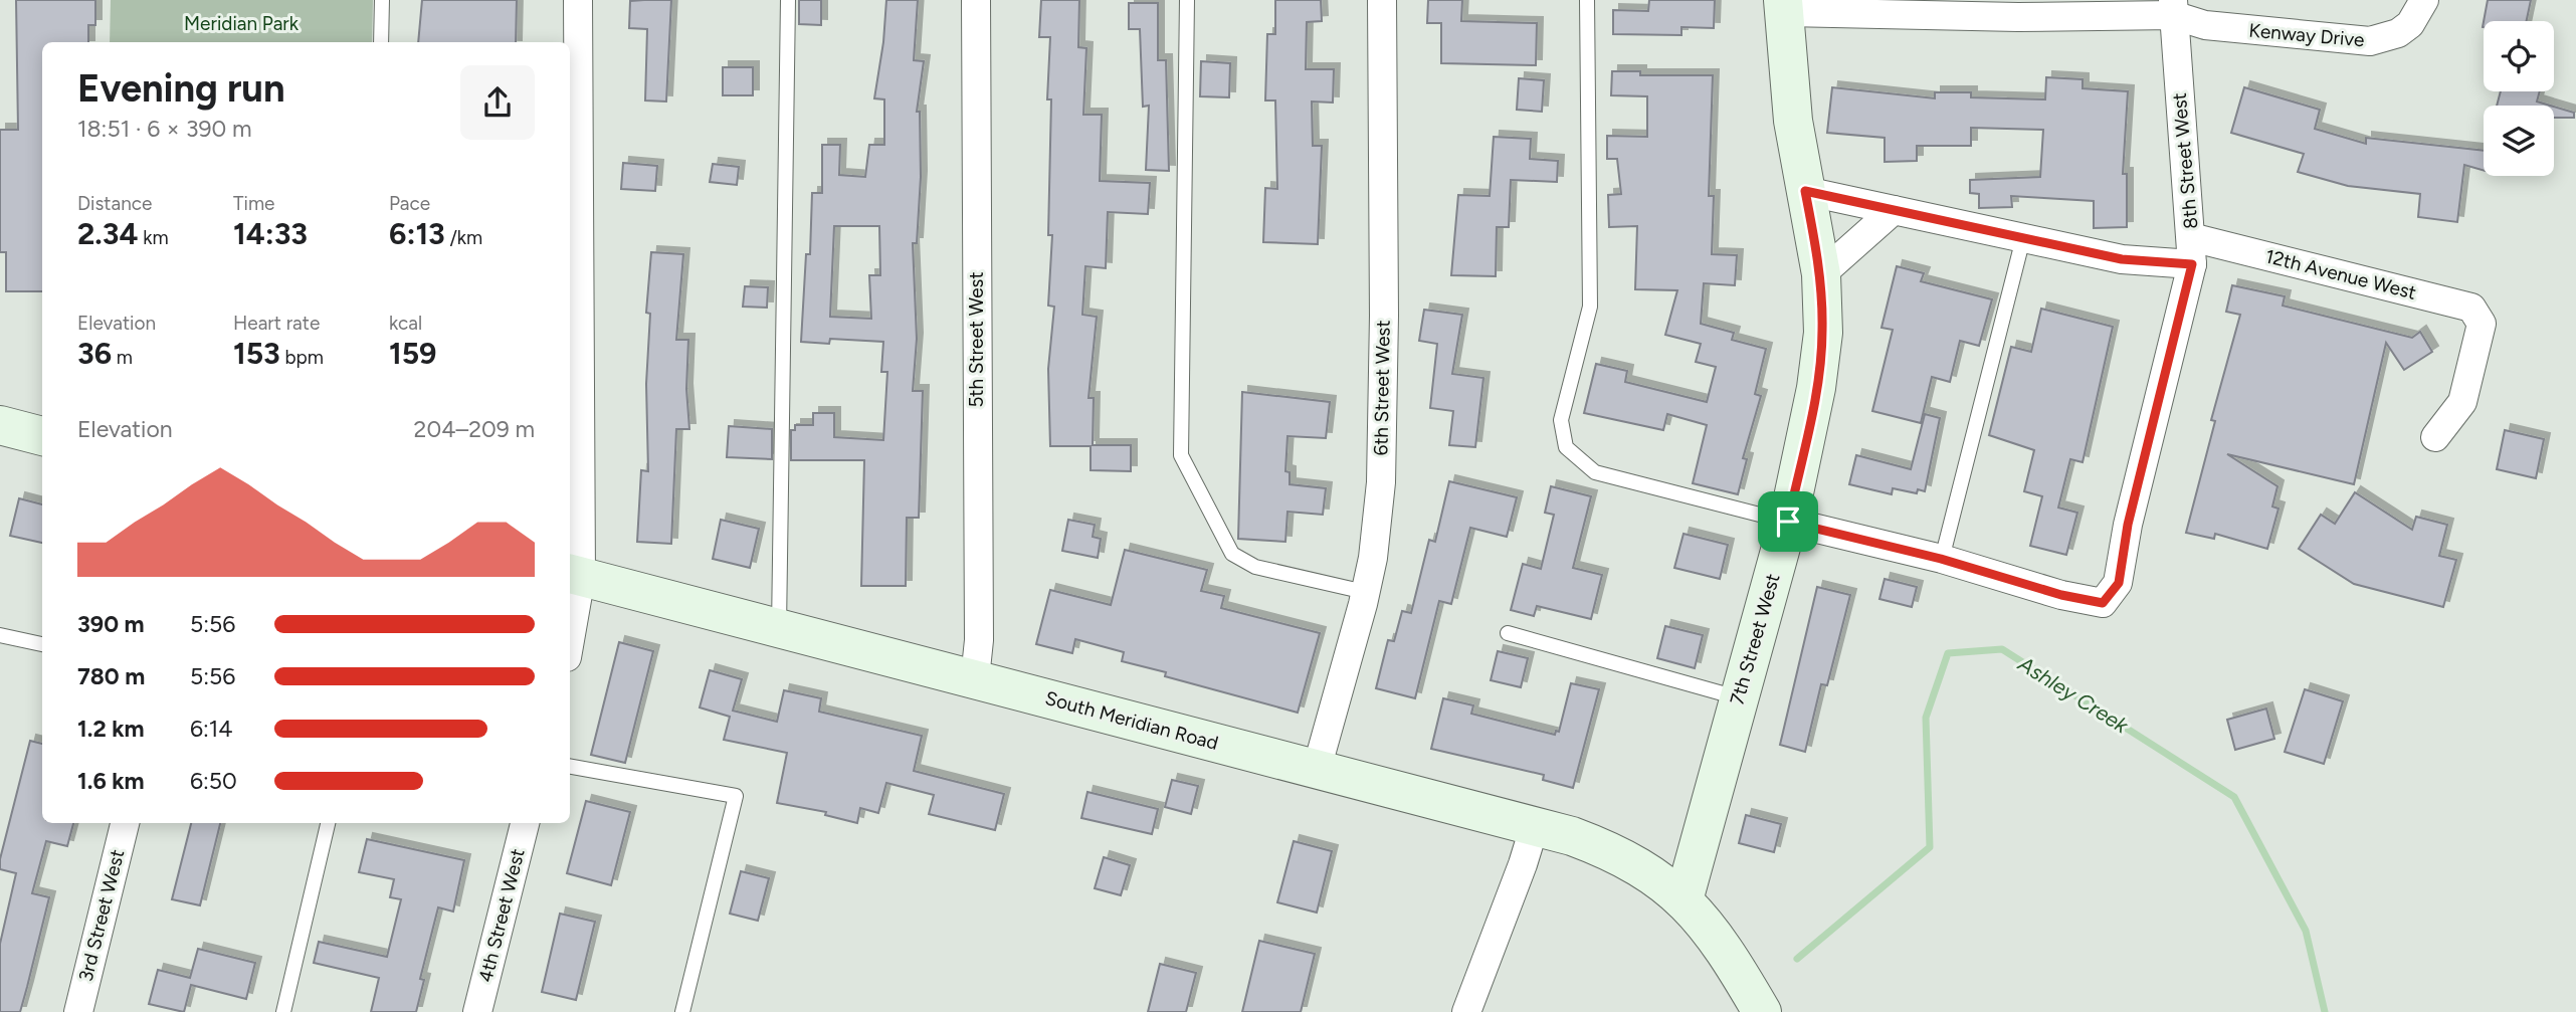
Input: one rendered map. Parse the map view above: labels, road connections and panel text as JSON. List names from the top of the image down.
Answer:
{
  "streets": {
    "street": [
      "Kenway Drive",
      "8th Street West",
      "12th Avenue West",
      "5th Street West",
      "6th Street West",
      "7th Street West",
      "South Meridian Road",
      "3rd Street West",
      "4th Street West"
    ]
  },
  "crossings": [
    ["Kenway Drive", "8th Street West"],
    ["Kenway Drive", "7th Street West"],
    ["8th Street West", "12th Avenue West"],
    ["12th Avenue West", "7th Street West"],
    ["5th Street West", "South Meridian Road"],
    ["6th Street West", "South Meridian Road"],
    ["7th Street West", "South Meridian Road"]
  ],
  "water": ["Ashley Creek"],
  "parks": ["Meridian Park"],
  "page": {
    "heading": ["Evening run", "18:51 · 6 × 390 m"],
    "stats": [
      ["Distance", "2.34 km"],
      ["Time", "14:33"],
      ["Pace", "6:13 /km"],
      ["Elevation", "36 m"],
      ["Heart rate", "153 bpm"],
      ["kcal", "159"]
    ],
    "chart": ["Elevation", "204–209 m"],
    "list": [
      {
        "name": "390 m",
        "note": "5:56"
      },
      {
        "name": "780 m",
        "note": "5:56"
      },
      {
        "name": "1.2 km",
        "note": "6:14"
      },
      {
        "name": "1.6 km",
        "note": "6:50"
      }
    ]
  }
}
